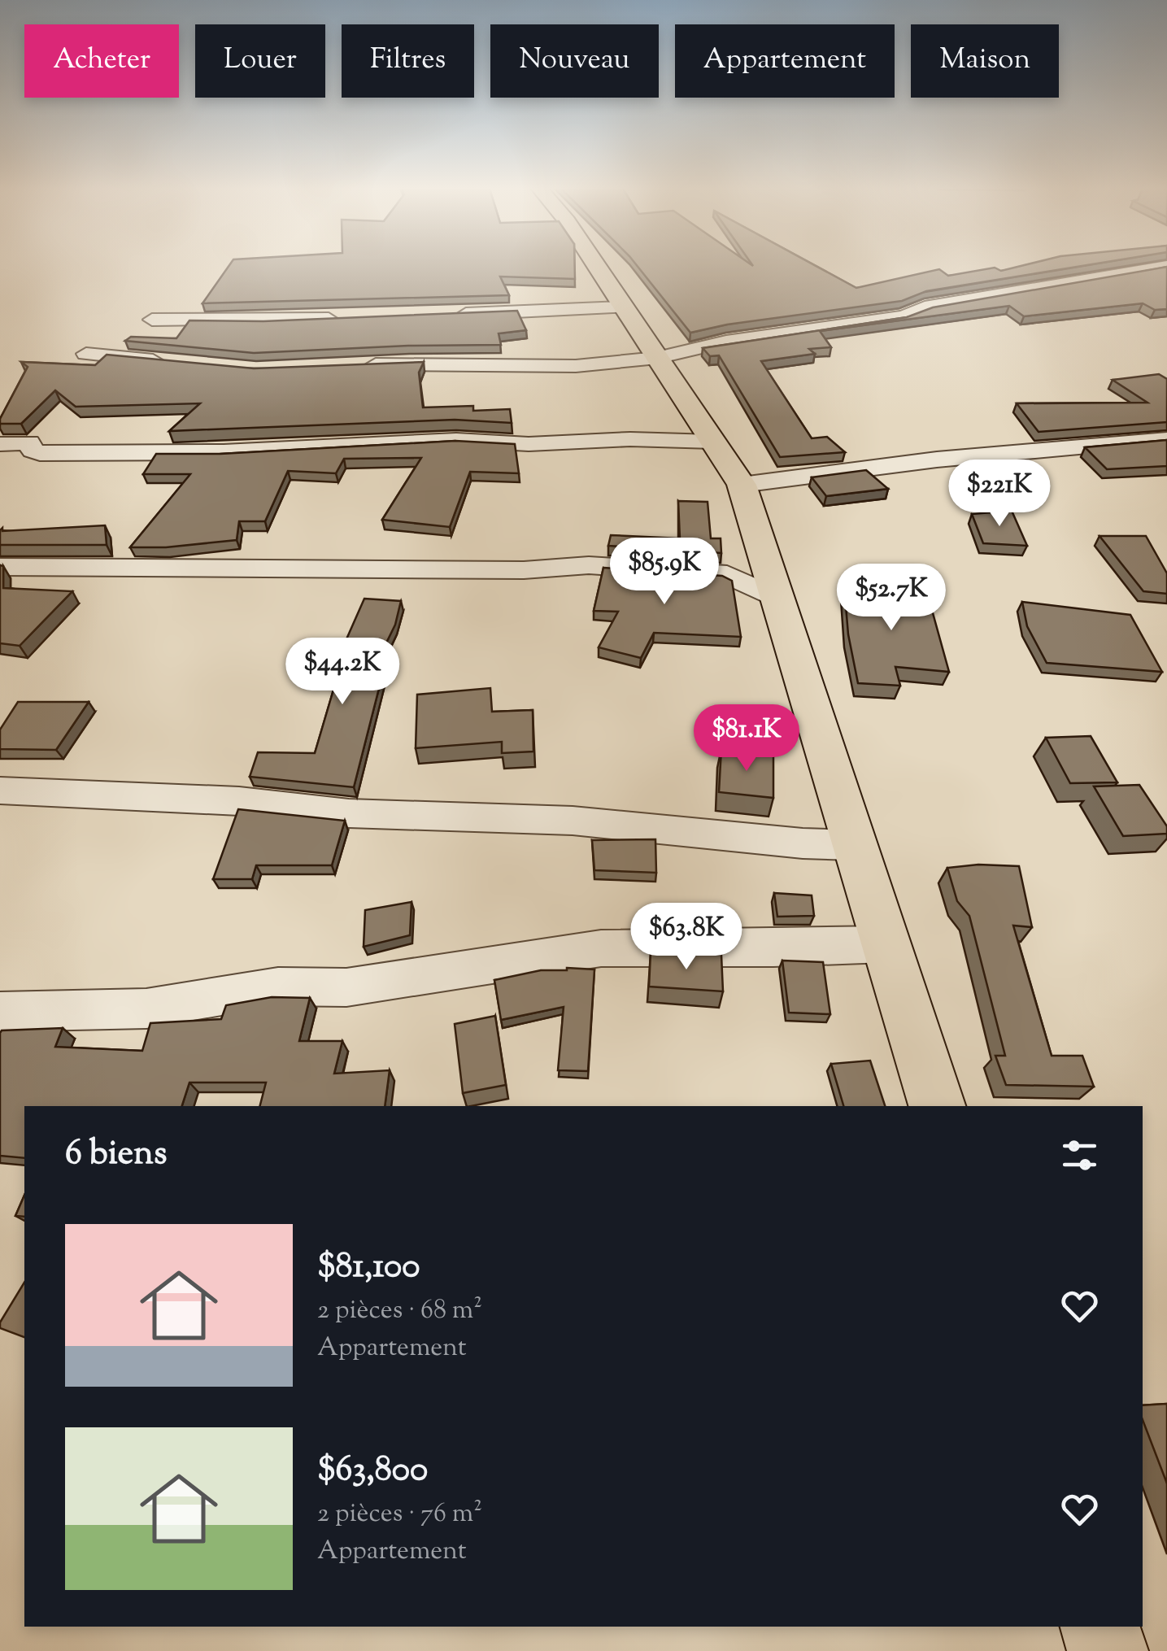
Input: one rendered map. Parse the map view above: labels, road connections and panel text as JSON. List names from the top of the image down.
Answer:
{
  "page": {
    "chip": [
      "Acheter",
      "Louer",
      "Filtres",
      "Nouveau",
      "Appartement",
      "Maison"
    ],
    "price": [
      "$221K",
      "$85.9K",
      "$52.7K",
      "$44.2K",
      "$81.1K",
      "$63.8K"
    ],
    "heading": "6 biens",
    "list": [
      {
        "name": "$81,100",
        "note": "2 pièces · 68 m² · Appartement"
      },
      {
        "name": "$63,800",
        "note": "2 pièces · 76 m² · Appartement"
      }
    ]
  }
}
